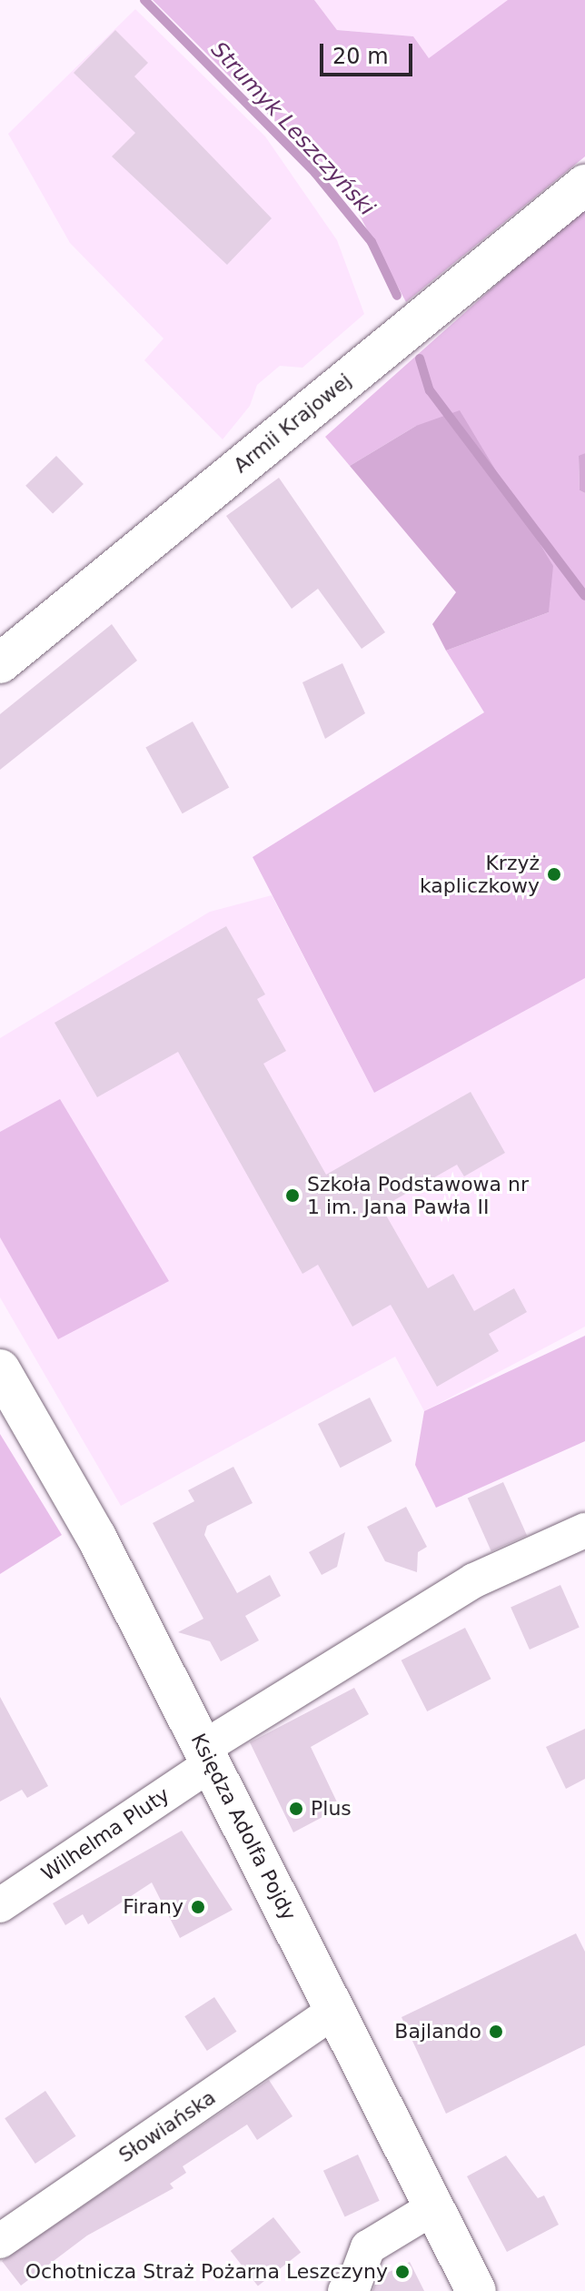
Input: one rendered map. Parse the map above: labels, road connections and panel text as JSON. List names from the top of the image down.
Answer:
{
  "streets": {
    "street": [
      "Armii Krajowej",
      "Księdza Adolfa Pojdy",
      "Wilhelma Pluty",
      "Słowiańska"
    ]
  },
  "crossings": [
    ["Księdza Adolfa Pojdy", "Wilhelma Pluty"],
    ["Księdza Adolfa Pojdy", "Słowiańska"]
  ],
  "water": ["Strumyk Leszczyński"],
  "places": [
    "Krzyż kapliczkowy",
    "Szkoła Podstawowa nr 1 im. Jana Pawła II",
    "Plus",
    "Firany",
    "Bajlando",
    "Ochotnicza Straż Pożarna Leszczyny"
  ],
  "scale_bar": "20 m"
}
